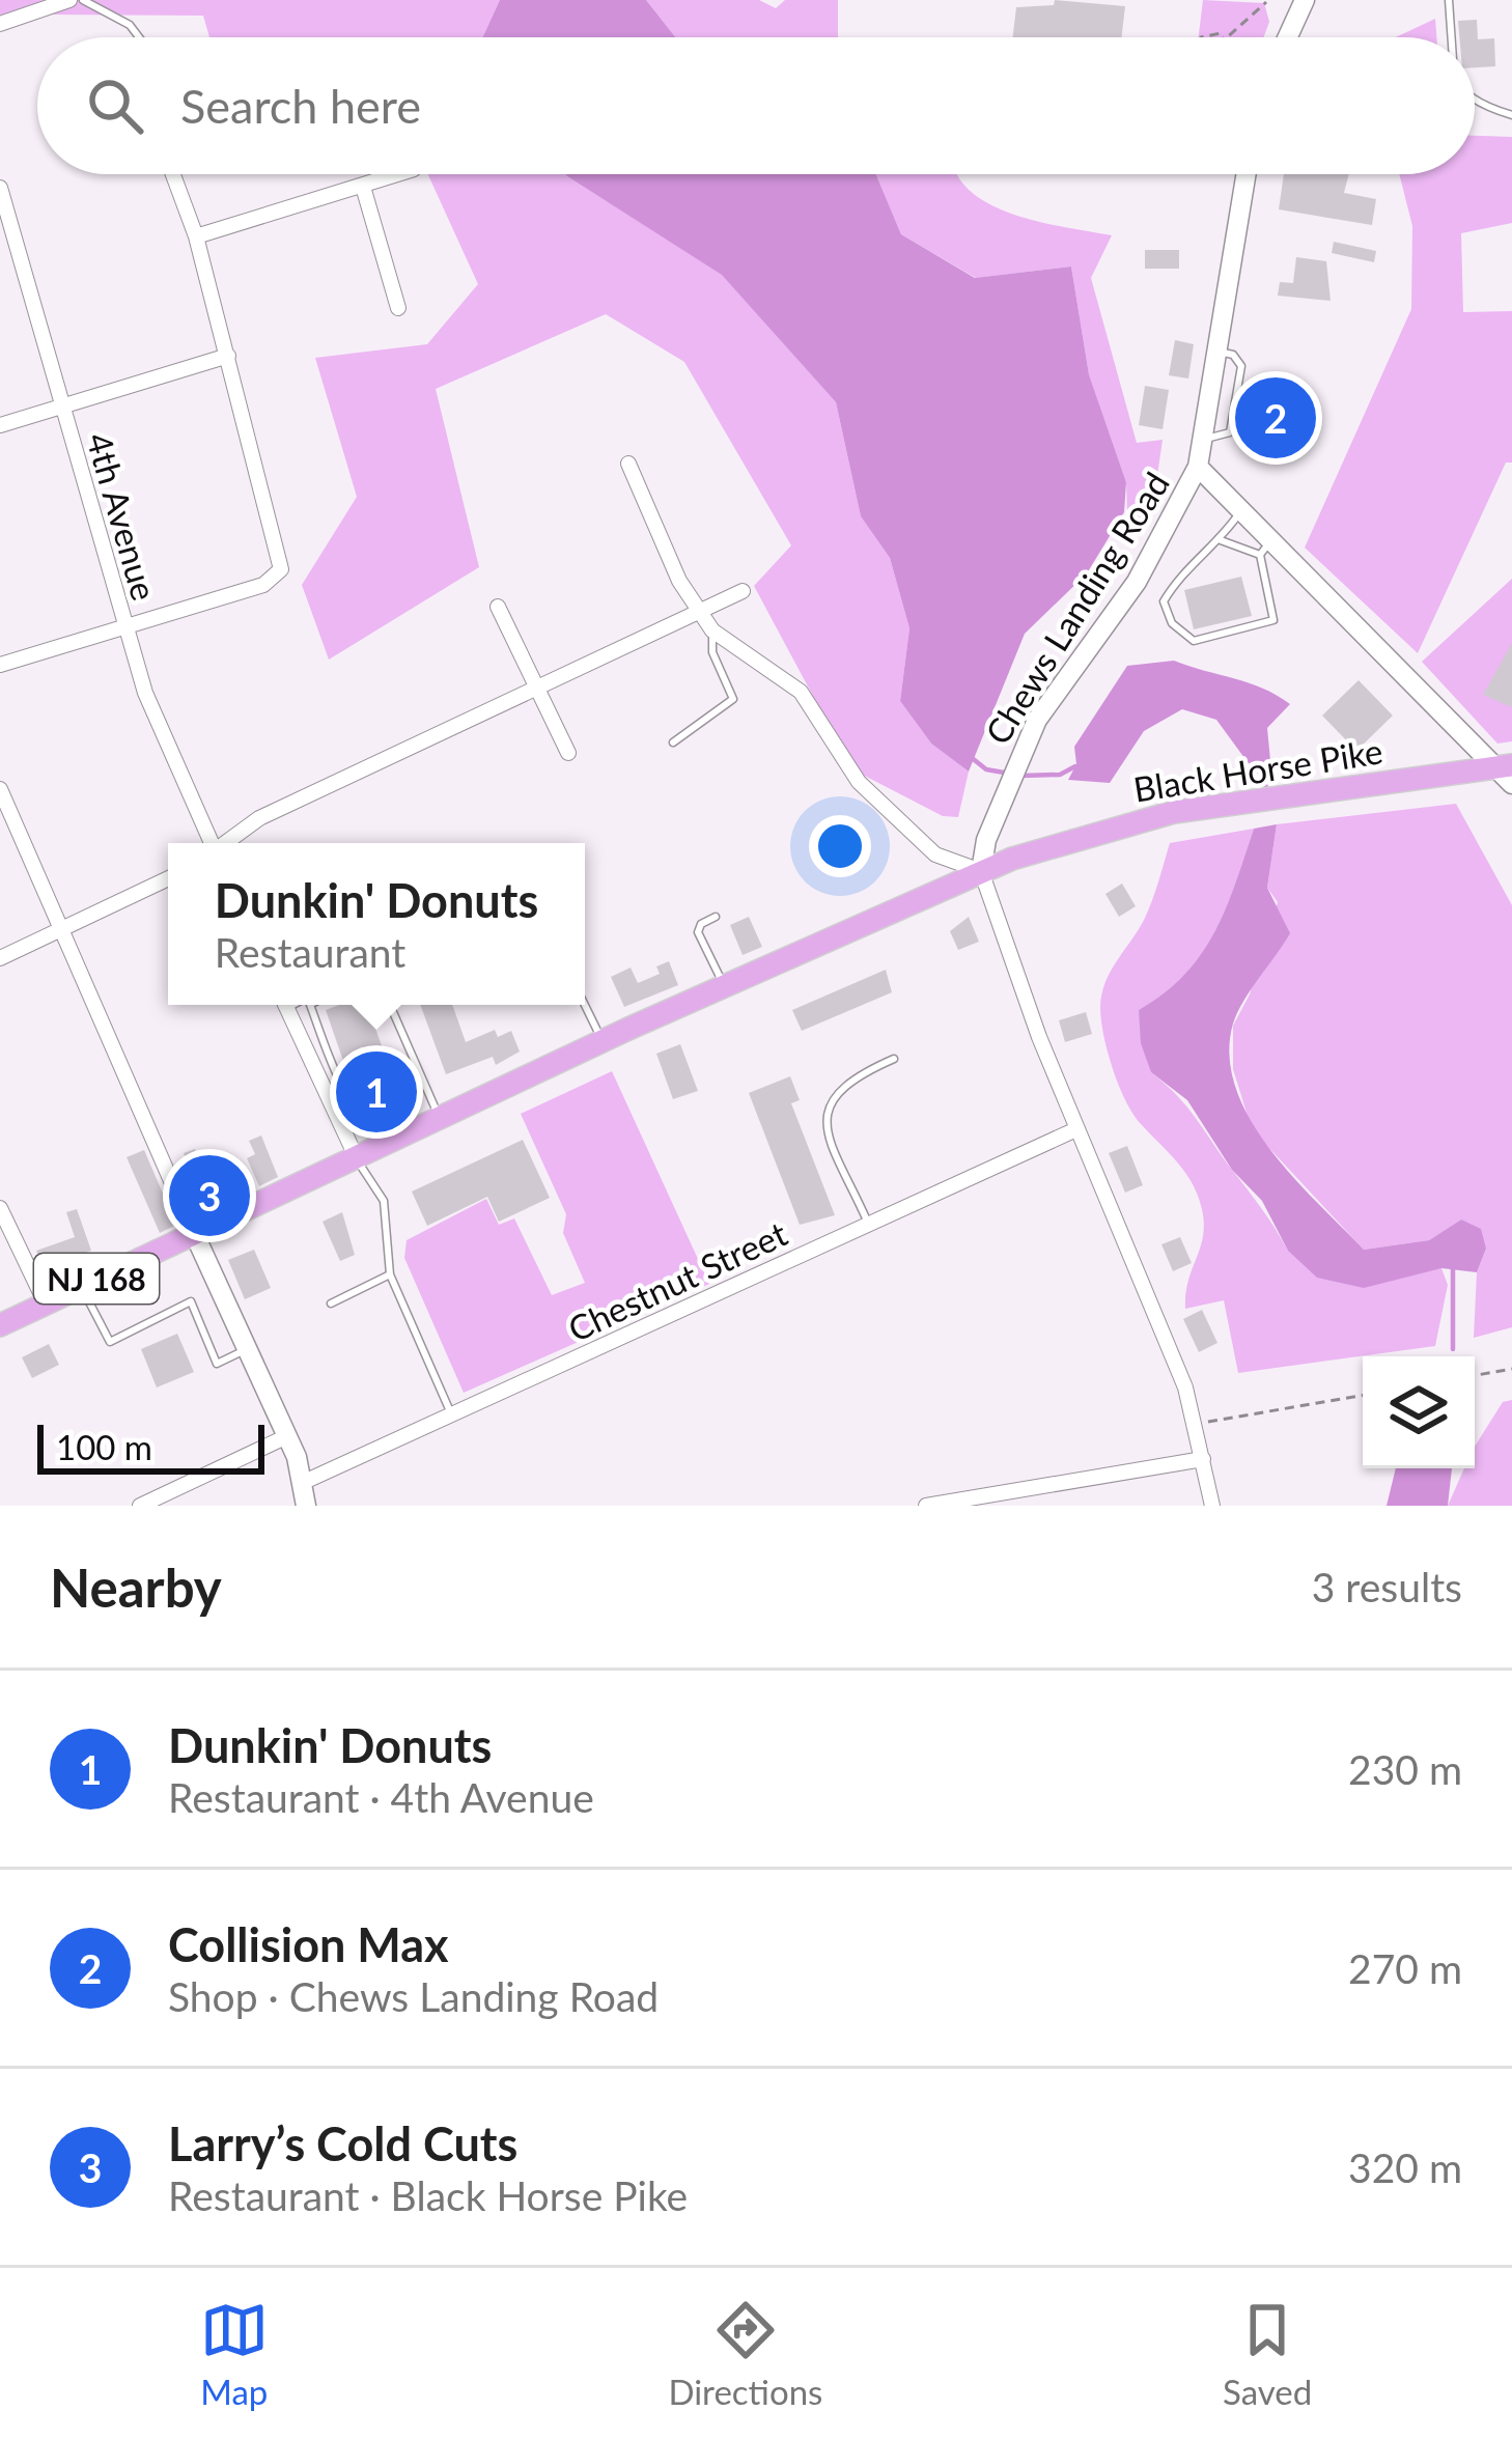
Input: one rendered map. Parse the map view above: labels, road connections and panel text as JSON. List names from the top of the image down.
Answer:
{
  "streets": {
    "main road": ["Chews Landing Road", "Black Horse Pike", "NJ 168"],
    "street": ["4th Avenue", "Chestnut Street"]
  },
  "crossings": [
    ["Chews Landing Road", "Black Horse Pike"]
  ],
  "scale_bar": "100 m",
  "page": {
    "search": "Search here",
    "pins": ["2", "1", "3"],
    "popup": ["Dunkin' Donuts", "Restaurant"],
    "scale": "100 m",
    "heading": ["Nearby", "3 results"],
    "list": [
      {
        "mark": "1",
        "name": "Dunkin' Donuts",
        "note": "Restaurant · 4th Avenue",
        "value": "230 m"
      },
      {
        "mark": "2",
        "name": "Collision Max",
        "note": "Shop · Chews Landing Road",
        "value": "270 m"
      },
      {
        "mark": "3",
        "name": "Larry’s Cold Cuts",
        "note": "Restaurant · Black Horse Pike",
        "value": "320 m"
      }
    ],
    "nav": ["Map", "Directions", "Saved"]
  }
}
